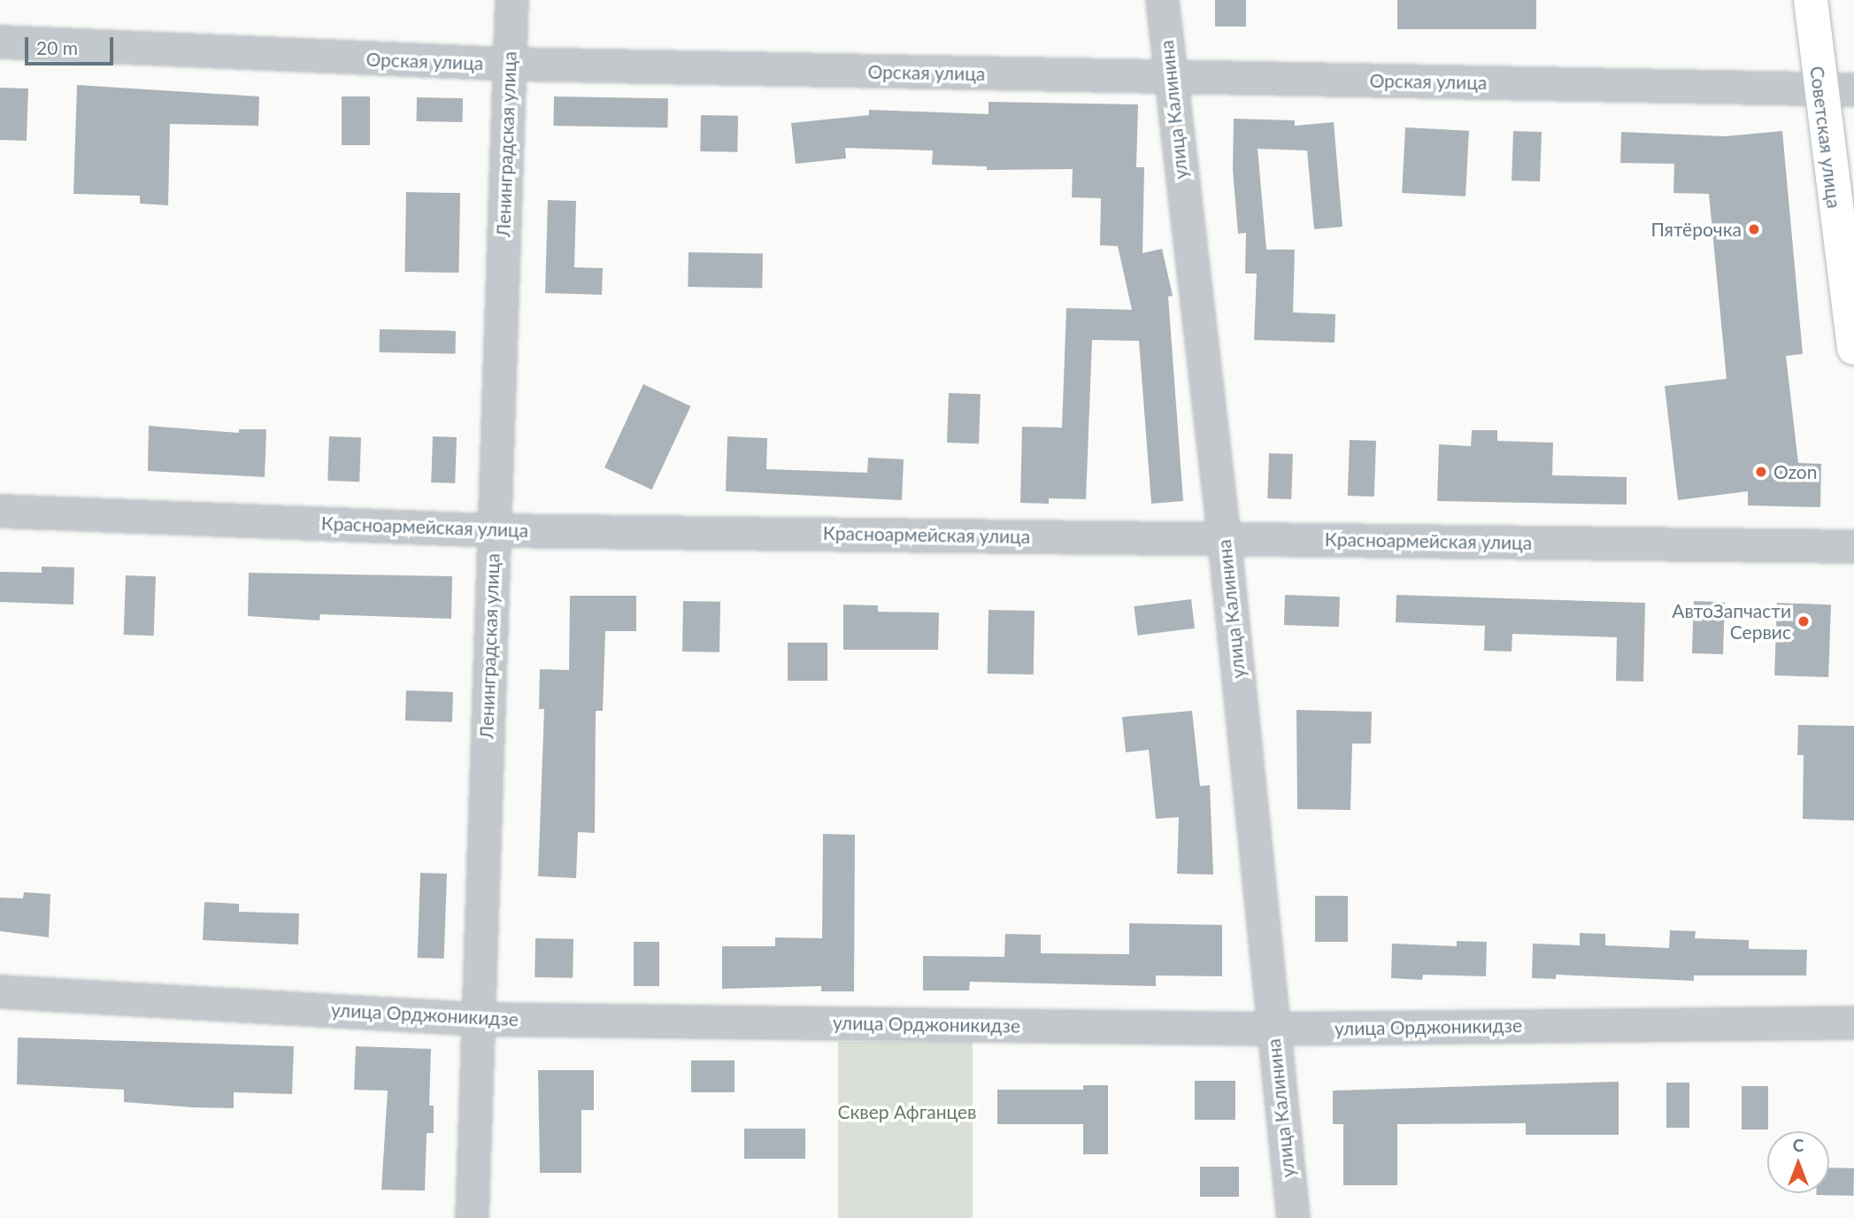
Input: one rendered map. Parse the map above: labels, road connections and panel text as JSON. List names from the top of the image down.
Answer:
{
  "streets": {
    "street": [
      "Орская улица",
      "улица Калинина",
      "Советская улица",
      "Ленинградская улица",
      "Красноармейская улица",
      "улица Орджоникидзе"
    ]
  },
  "crossings": [
    ["Орская улица", "улица Калинина"],
    ["Орская улица", "Советская улица"],
    ["Орская улица", "Ленинградская улица"],
    ["улица Калинина", "Красноармейская улица"],
    ["улица Калинина", "улица Орджоникидзе"],
    ["Ленинградская улица", "Красноармейская улица"],
    ["Ленинградская улица", "улица Орджоникидзе"]
  ],
  "parks": ["Сквер Афганцев"],
  "places": ["Пятёрочка", "Ozon", "АвтоЗапчасти Сервис"],
  "scale_bar": "20 m",
  "north": "top"
}
